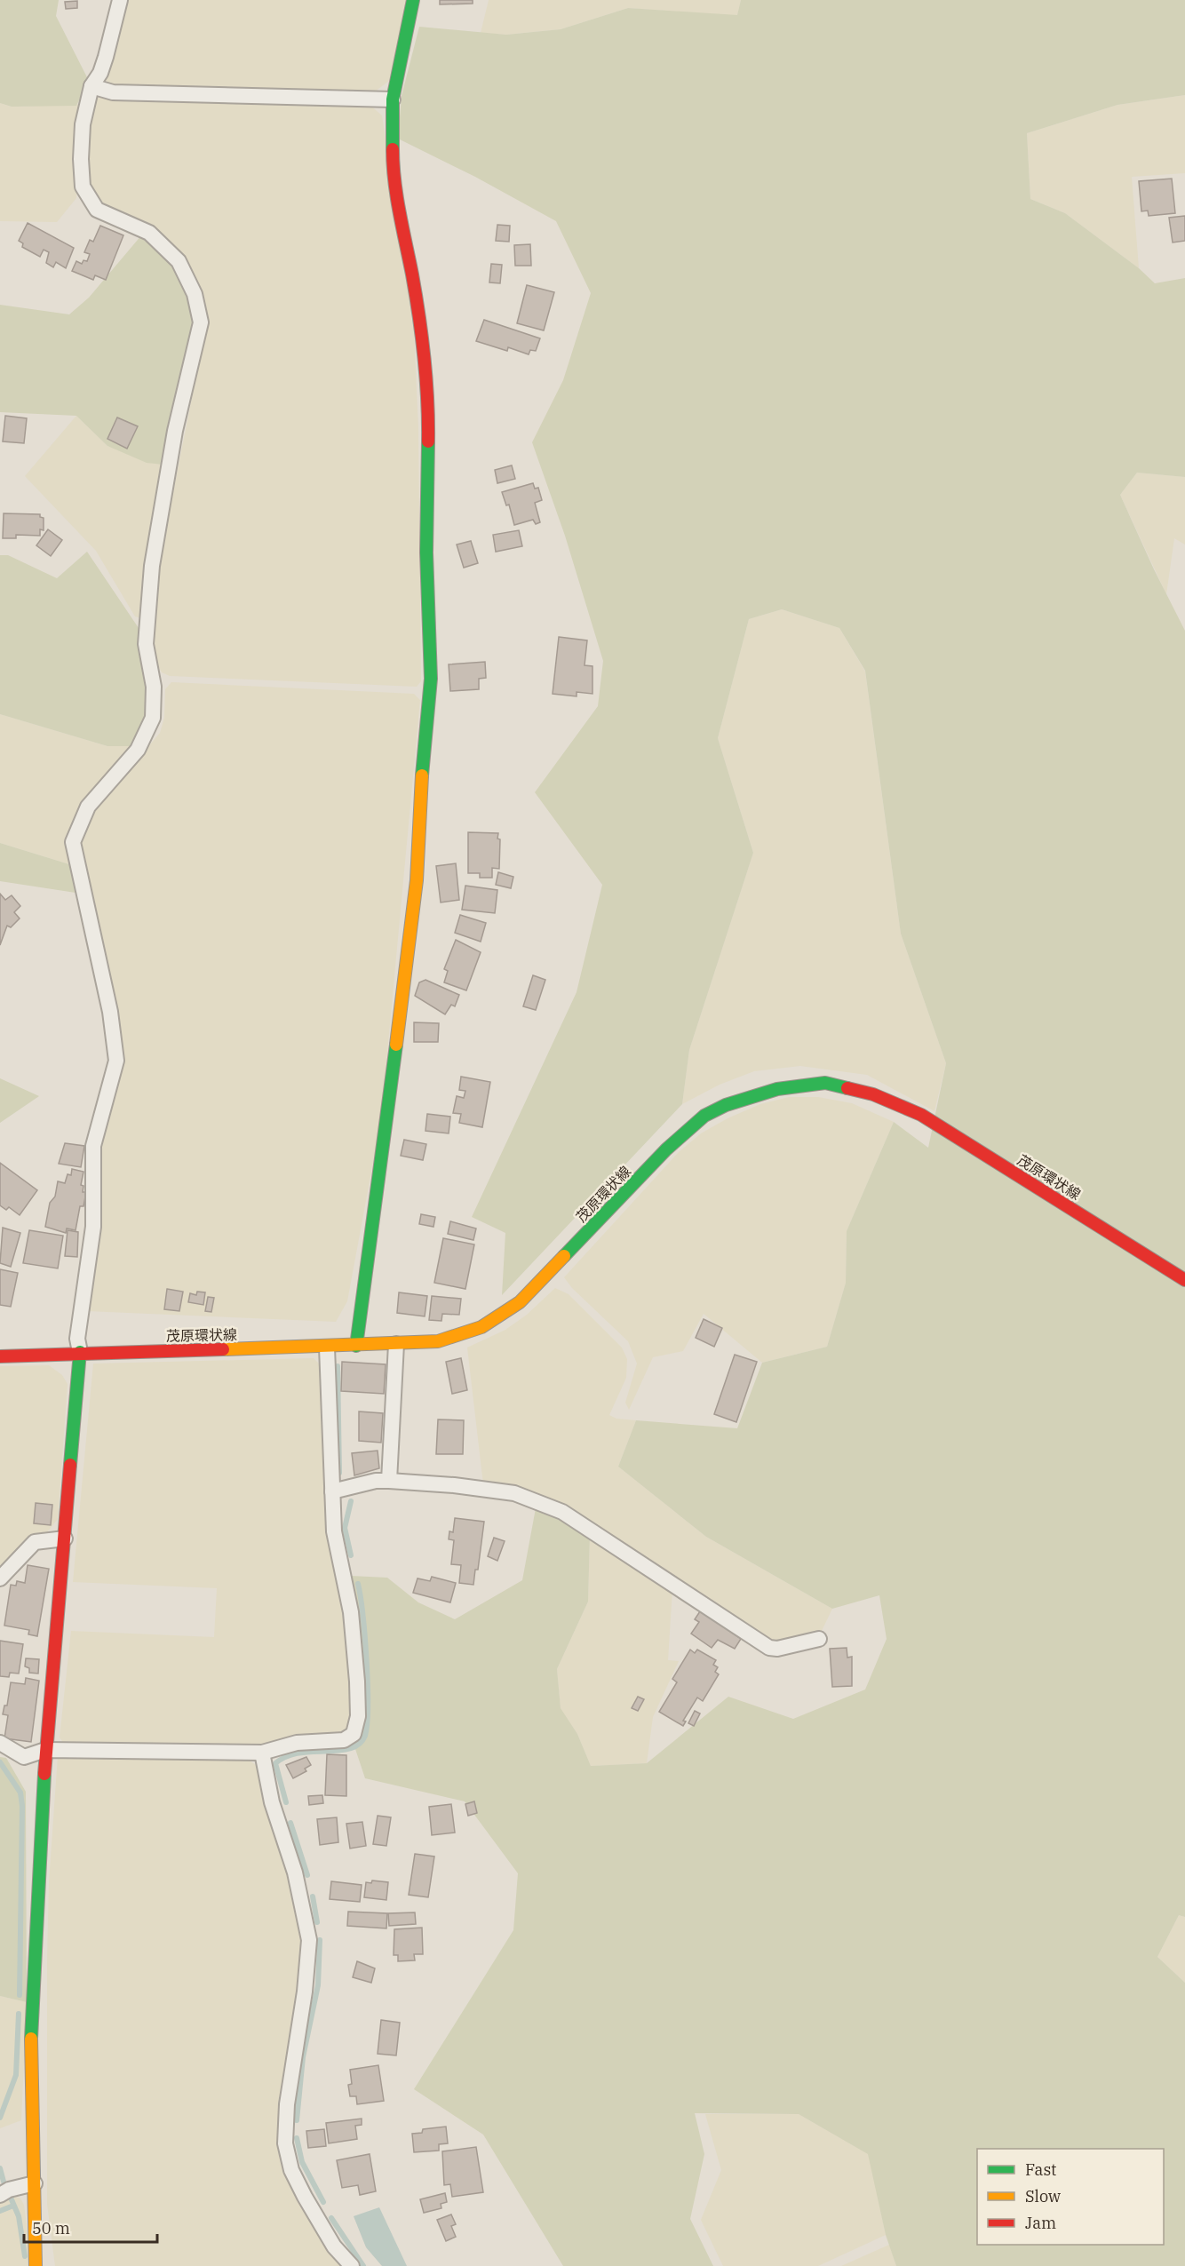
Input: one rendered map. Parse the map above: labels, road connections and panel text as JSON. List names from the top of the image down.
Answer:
{
  "streets": {
    "street": ["茂原環状線"]
  },
  "legend": ["Fast", "Slow", "Jam"],
  "scale_bar": "50 m"
}
